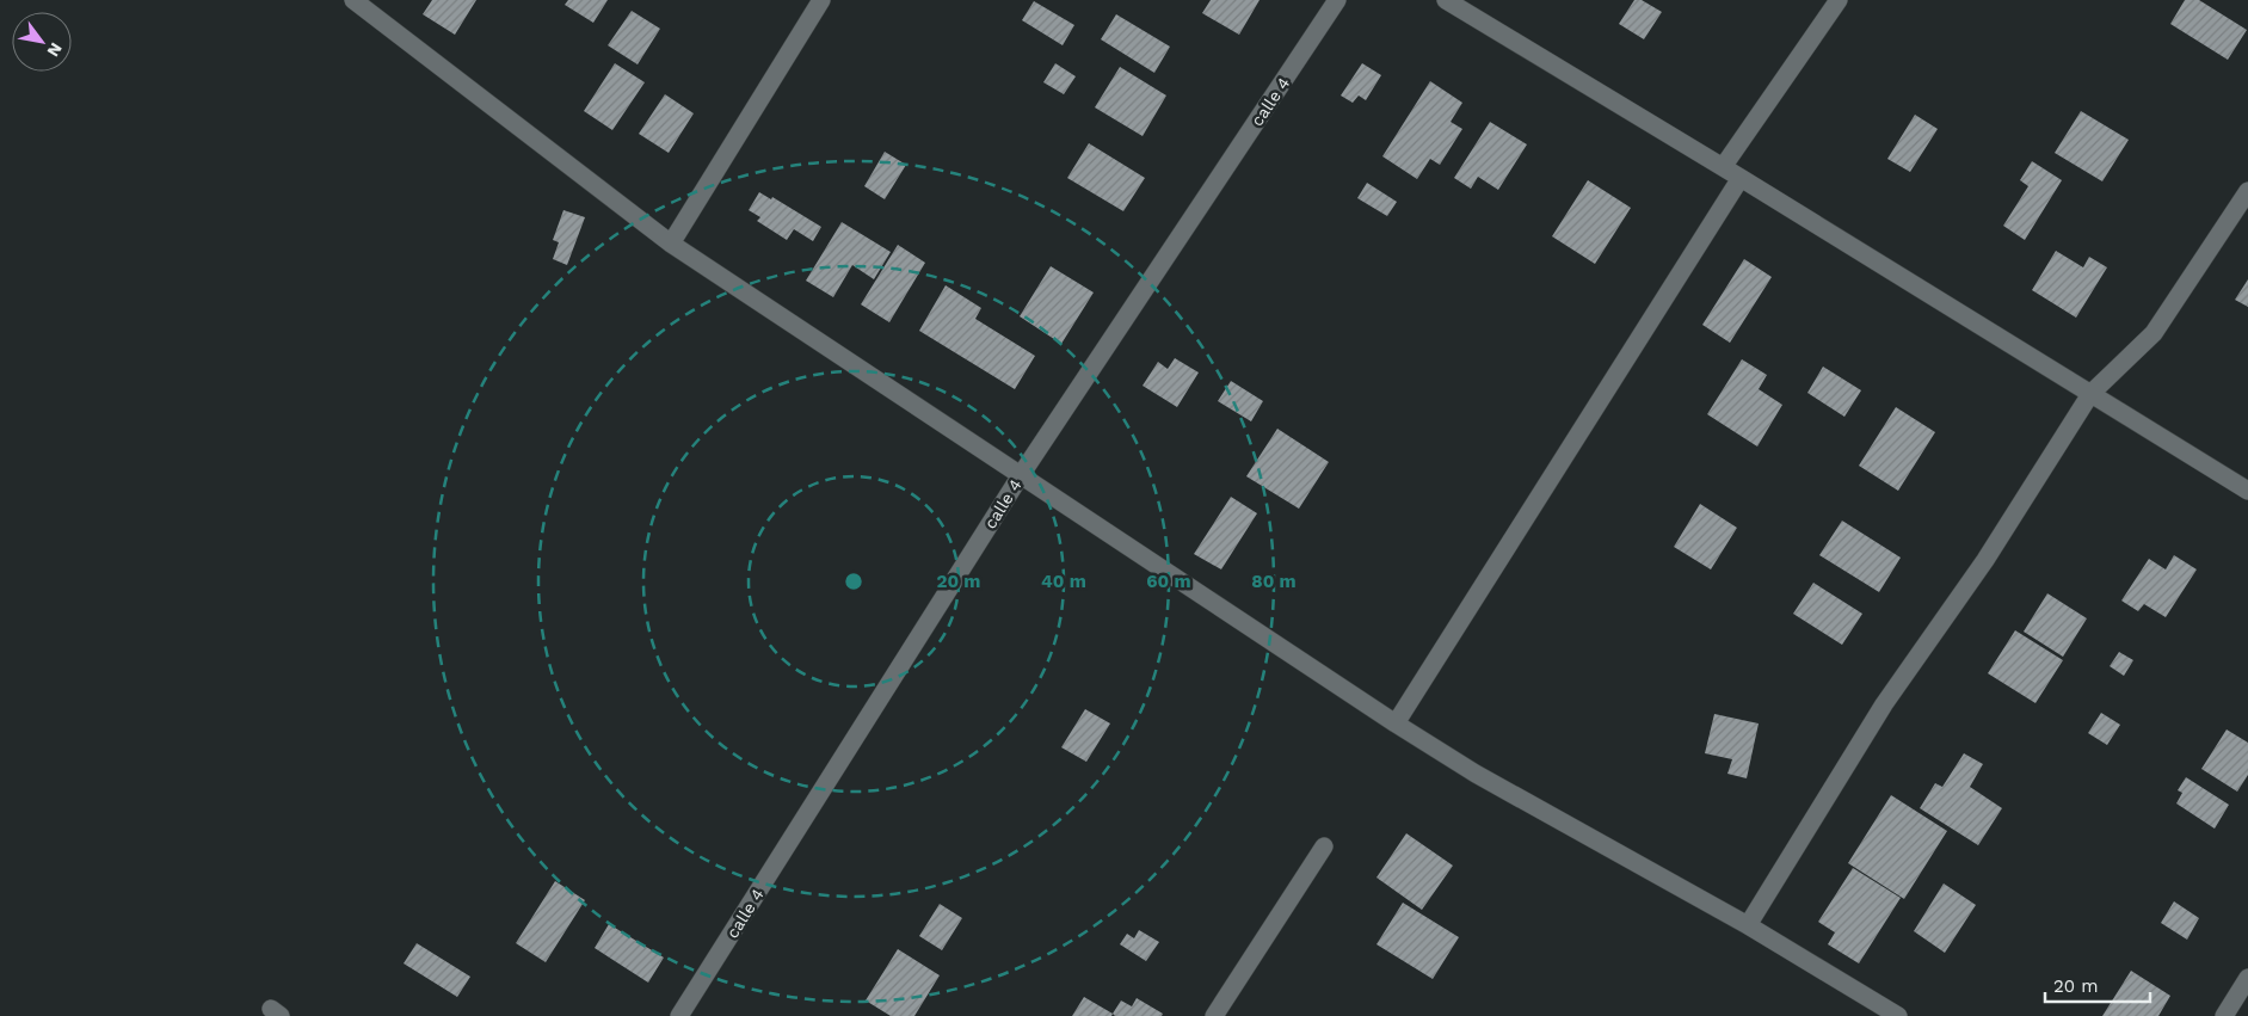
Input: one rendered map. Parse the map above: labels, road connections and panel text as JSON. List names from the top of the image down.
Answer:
{
  "streets": {
    "street": ["calle 4"]
  },
  "scale_bar": "20 m",
  "north": "bottom right",
  "rings": [
    "20 m",
    "40 m",
    "60 m",
    "80 m"
  ]
}
